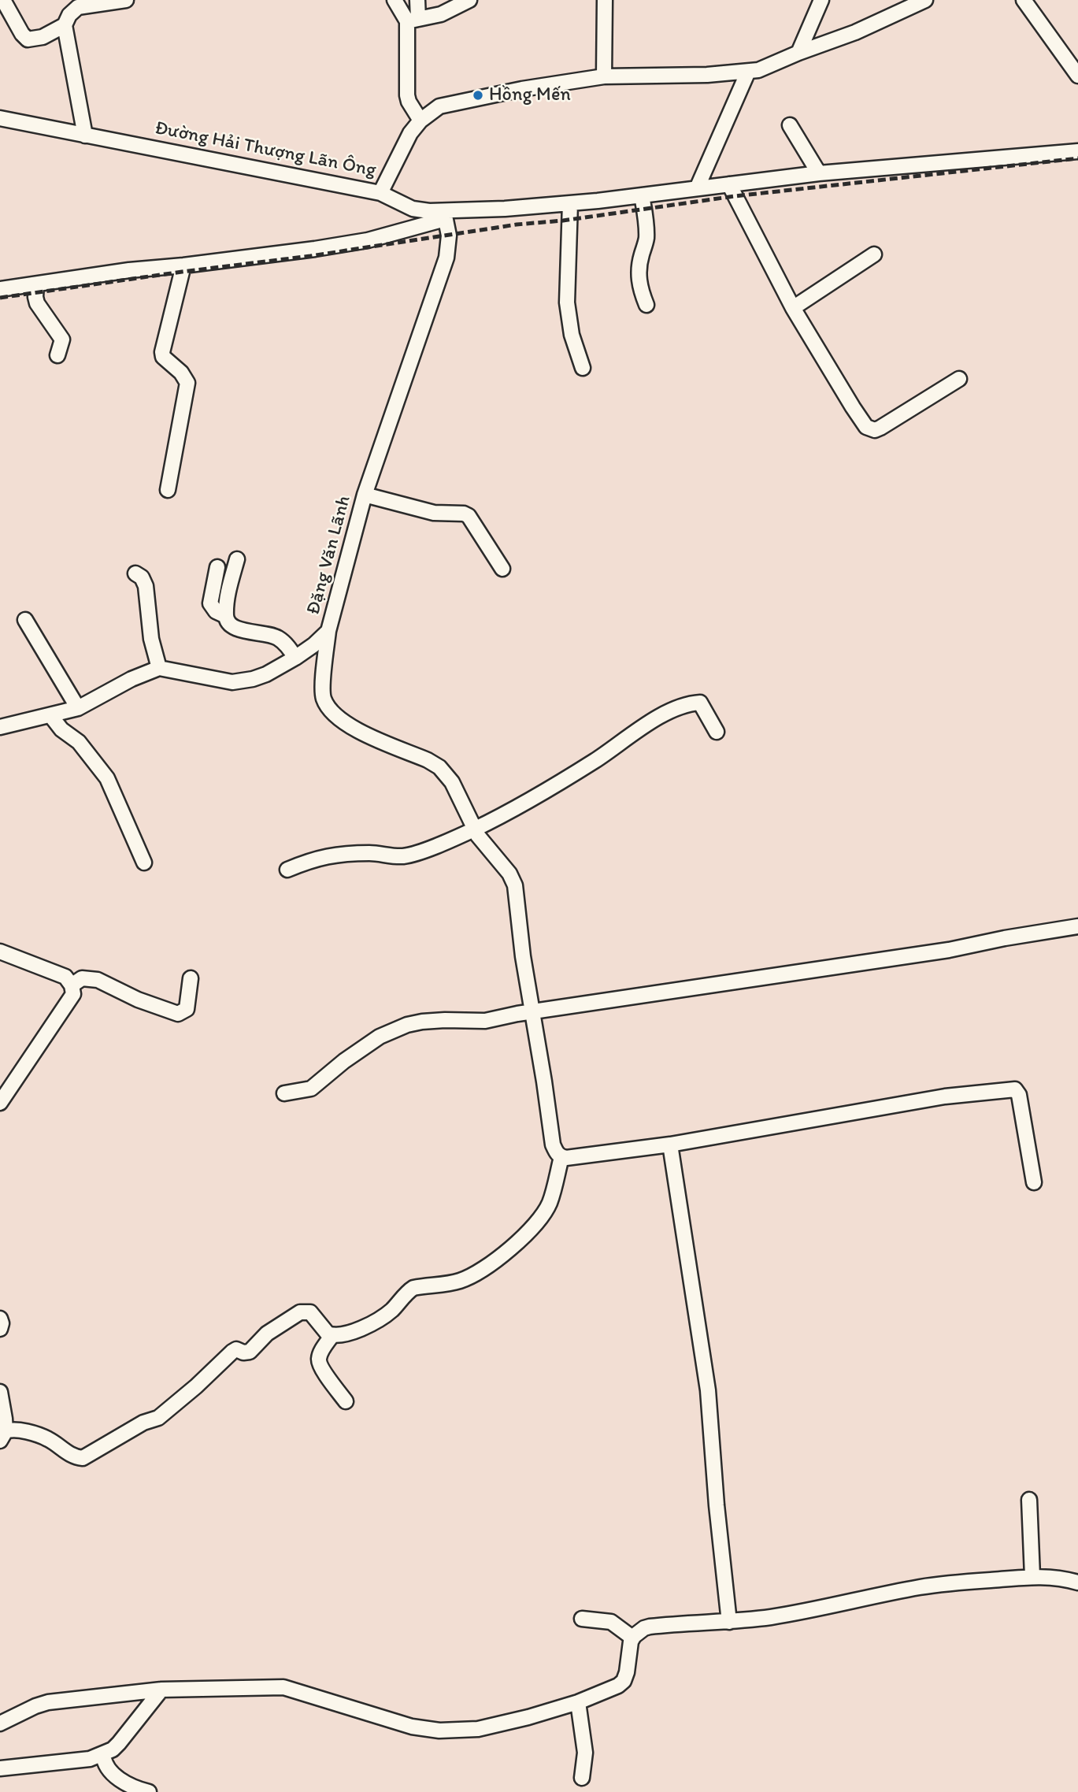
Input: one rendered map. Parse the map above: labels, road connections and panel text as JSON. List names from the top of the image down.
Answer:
{
  "streets": {
    "street": ["Đường Hải Thượng Lãn Ông", "Đặng Văn Lãnh"]
  },
  "places": ["Hồng Mến"]
}
